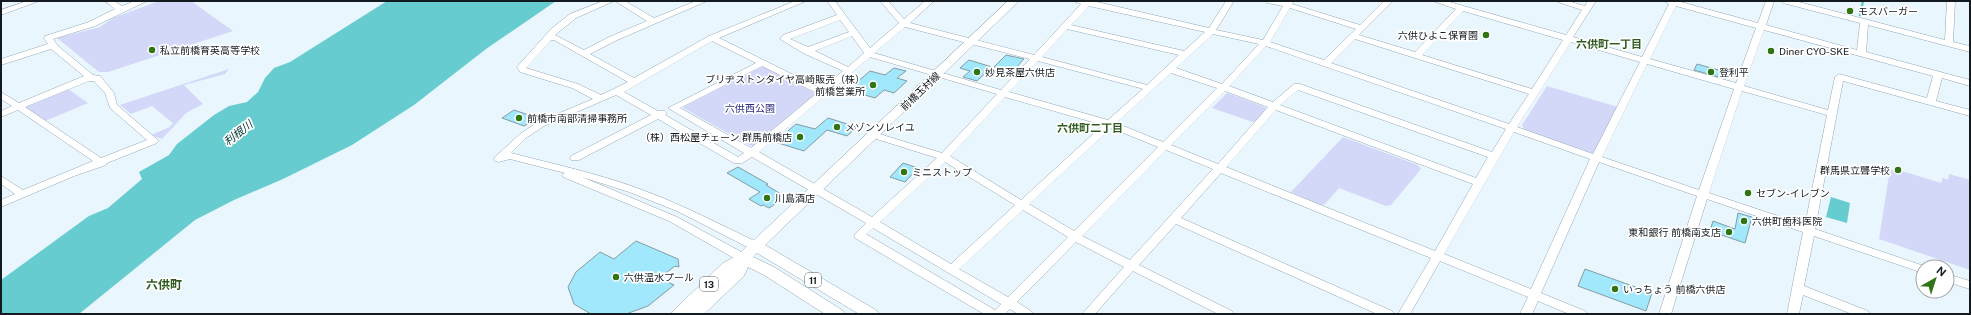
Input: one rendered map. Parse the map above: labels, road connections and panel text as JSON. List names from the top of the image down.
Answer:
{
  "streets": {
    "main road": ["前橋玉村線", "11", "13"]
  },
  "crossings": [
    ["前橋玉村線", "11"],
    ["前橋玉村線", "13"],
    ["11", "13"]
  ],
  "districts": ["六供町一丁目", "六供町二丁目", "六供町"],
  "water": ["利根川"],
  "parks": ["六供西公園"],
  "places": [
    "モスバーガー",
    "六供ひよこ保育園",
    "私立前橋育英高等学校",
    "Diner CYO-SKE",
    "妙見茶屋六供店",
    "登利平",
    "ブリヂストンタイヤ高崎販売（株） 前橋営業所",
    "前橋市南部清掃事務所",
    "メゾンソレイユ",
    "（株）西松屋チェーン 群馬前橋店",
    "群馬県立聾学校",
    "ミニストップ",
    "セブン-イレブン",
    "川島酒店",
    "六供町歯科医院",
    "東和銀行 前橋南支店",
    "六供温水プール",
    "いっちょう 前橋六供店"
  ],
  "north": "top right"
}
